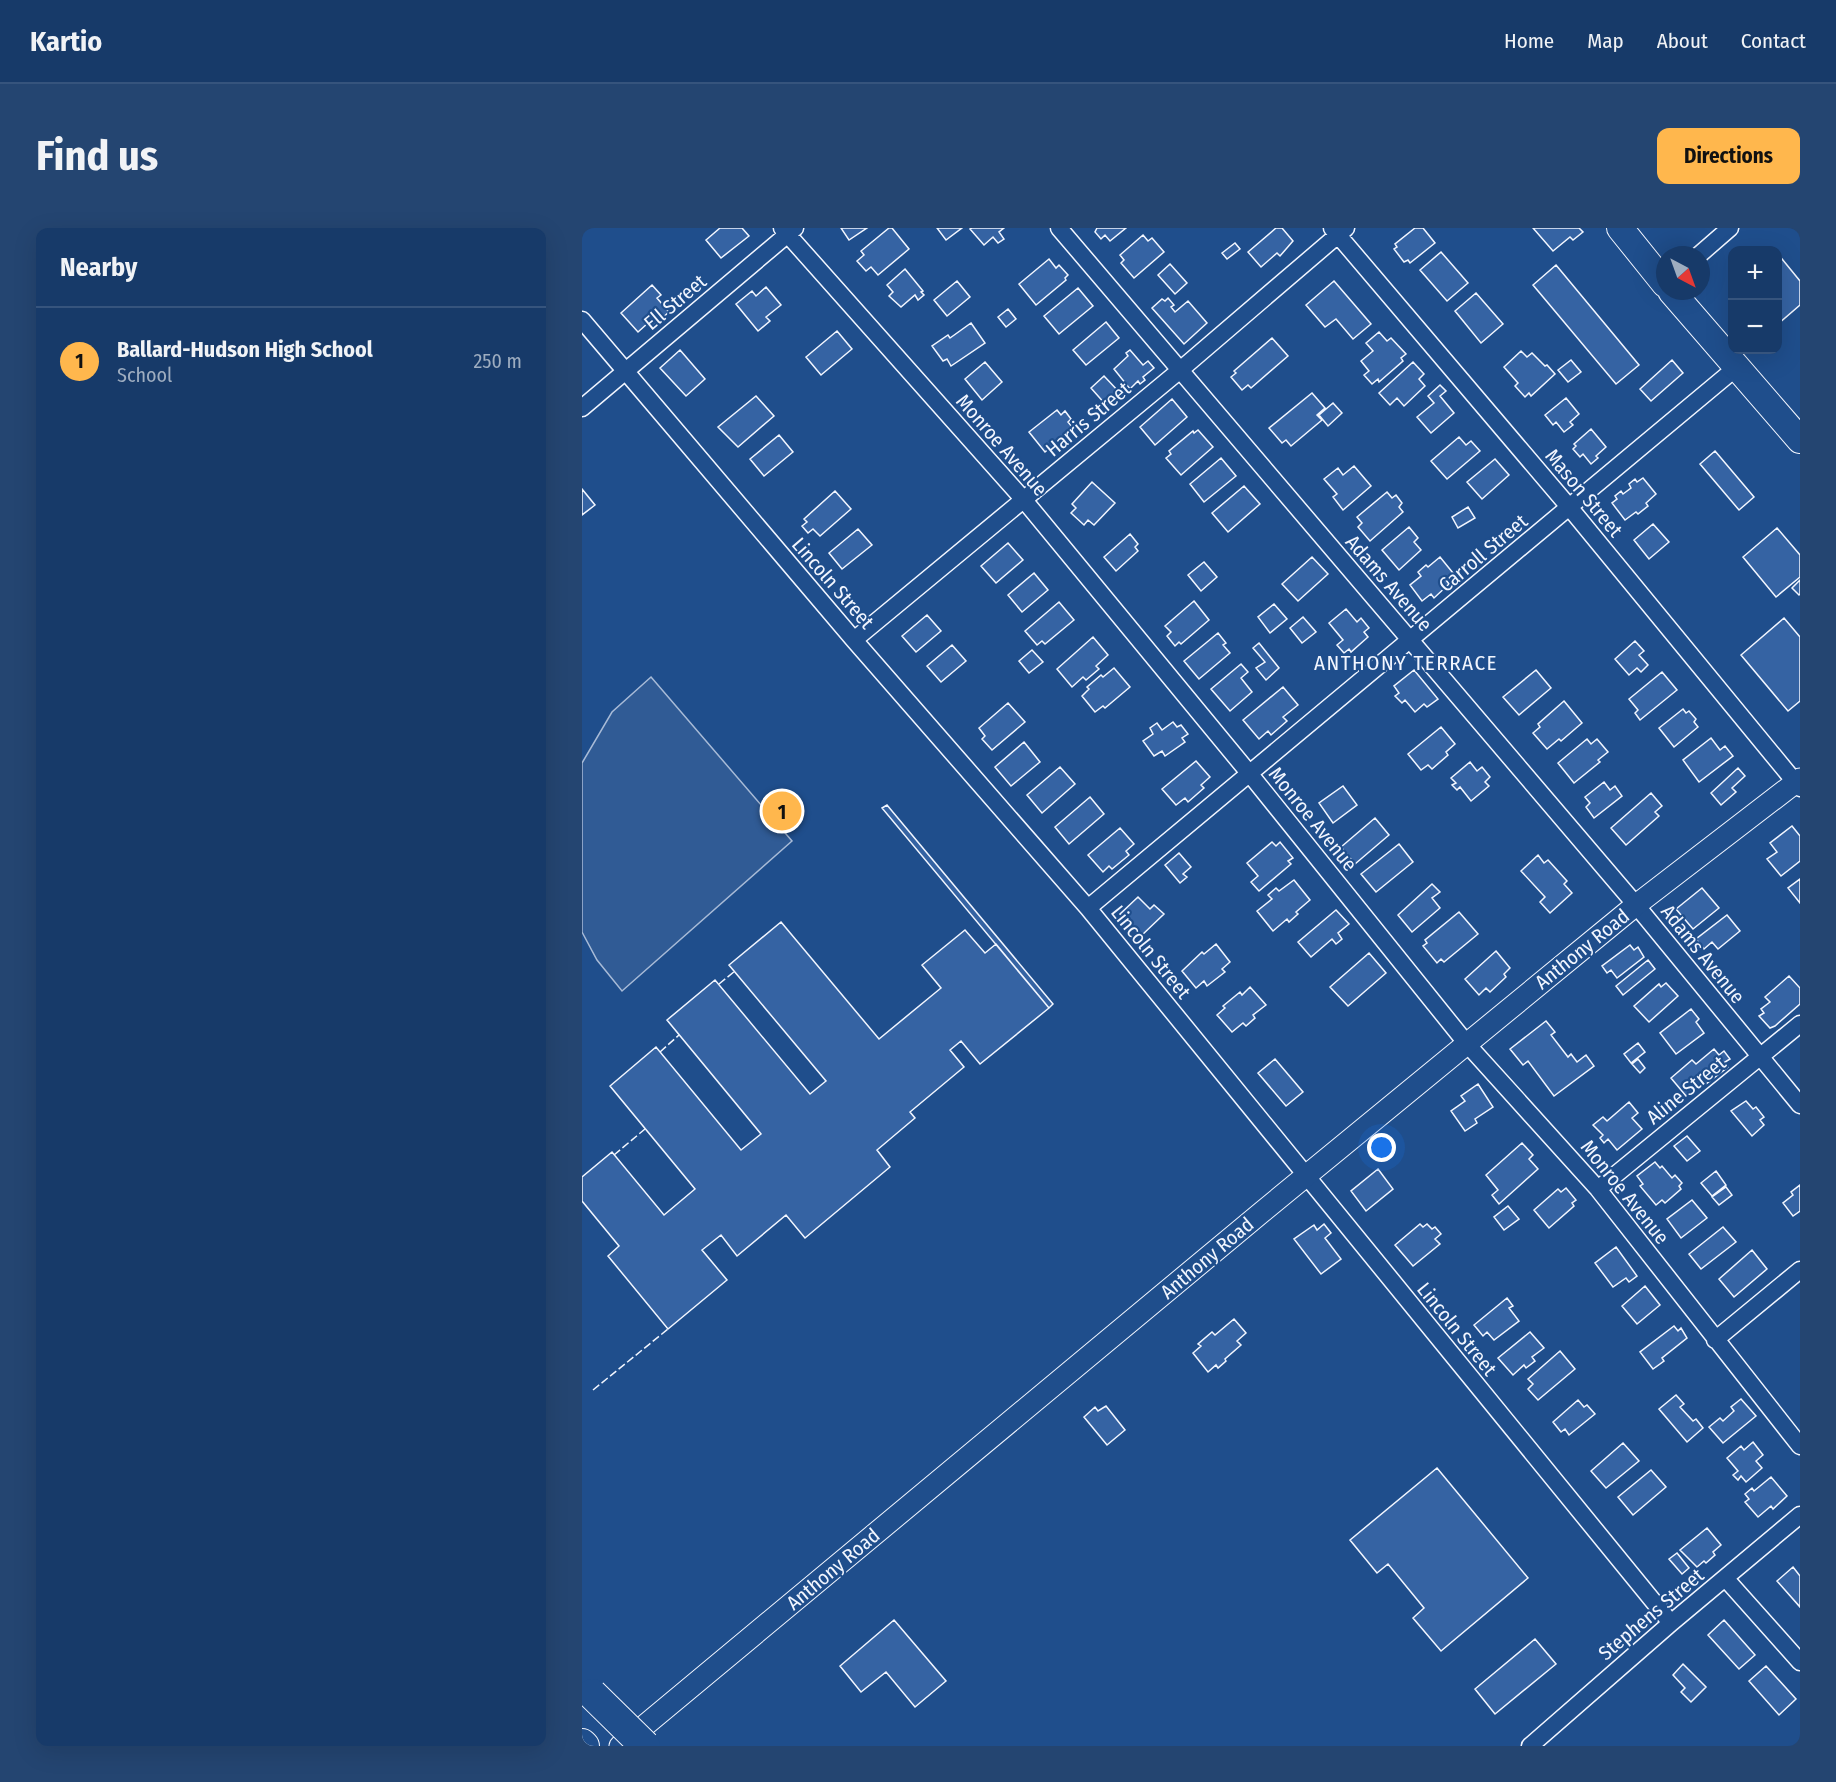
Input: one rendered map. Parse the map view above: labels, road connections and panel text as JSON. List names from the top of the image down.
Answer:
{
  "streets": {
    "street": [
      "Ell Street",
      "Harris Street",
      "Monroe Avenue",
      "Mason Street",
      "Carroll Street",
      "Lincoln Street",
      "Adams Avenue",
      "Anthony Road",
      "Aline Street",
      "Stephens Street"
    ]
  },
  "crossings": [
    ["Ell Street", "Monroe Avenue"],
    ["Ell Street", "Lincoln Street"],
    ["Harris Street", "Monroe Avenue"],
    ["Harris Street", "Mason Street"],
    ["Harris Street", "Lincoln Street"],
    ["Harris Street", "Adams Avenue"],
    ["Monroe Avenue", "Carroll Street"],
    ["Monroe Avenue", "Anthony Road"],
    ["Monroe Avenue", "Aline Street"],
    ["Mason Street", "Carroll Street"],
    ["Mason Street", "Anthony Road"],
    ["Carroll Street", "Lincoln Street"],
    ["Carroll Street", "Adams Avenue"],
    ["Lincoln Street", "Anthony Road"],
    ["Lincoln Street", "Stephens Street"],
    ["Adams Avenue", "Anthony Road"],
    ["Adams Avenue", "Aline Street"]
  ],
  "districts": ["ANTHONY TERRACE"],
  "north": "bottom right",
  "page": {
    "header": "Kartio",
    "nav": [
      "Home",
      "Map",
      "About",
      "Contact"
    ],
    "buttons": "Directions",
    "title": "Find us",
    "heading": "Nearby",
    "map_buttons": ["+", "−"],
    "list": [
      {
        "mark": "1",
        "name": "Ballard-Hudson High School",
        "note": "School",
        "value": "250 m"
      }
    ],
    "pins": "1"
  }
}
